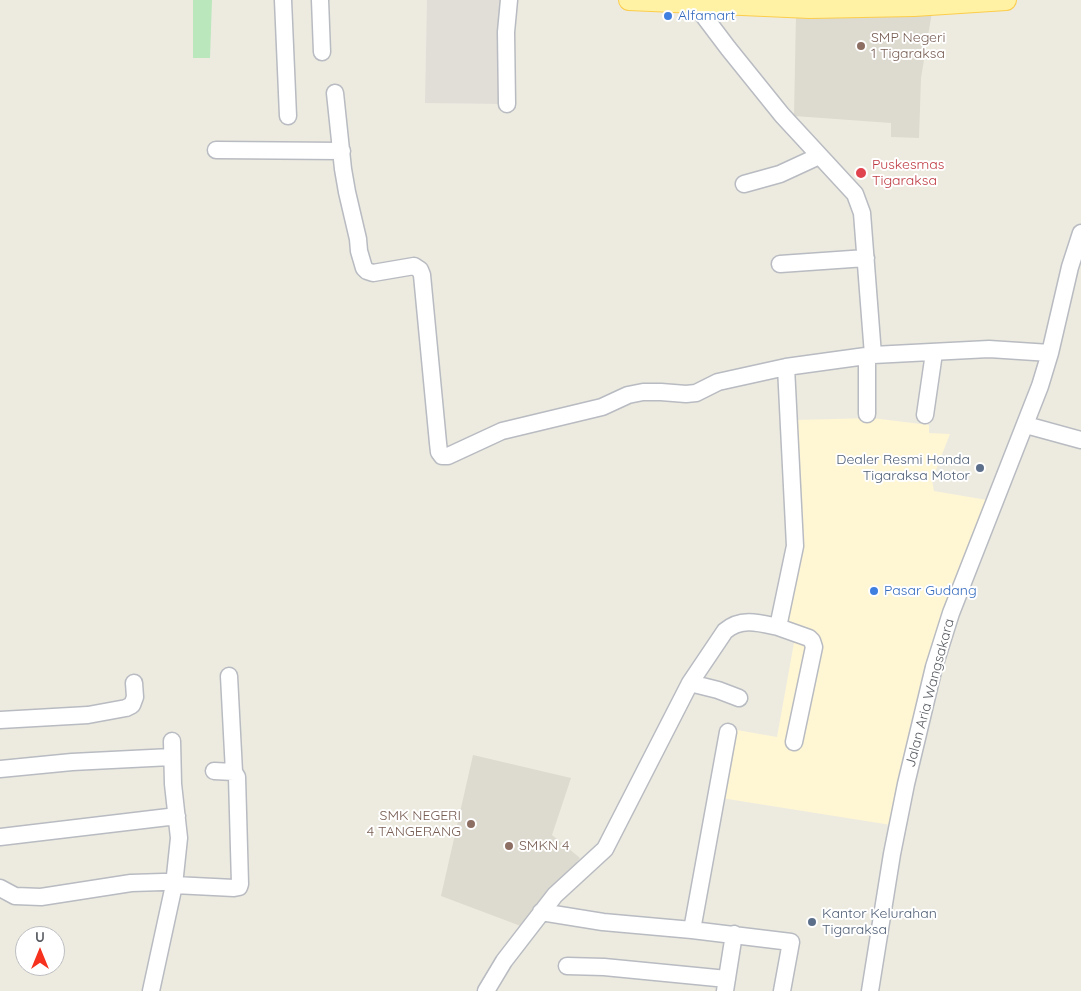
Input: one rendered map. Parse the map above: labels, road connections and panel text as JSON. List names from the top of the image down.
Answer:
{
  "streets": {
    "street": ["Jalan Aria Wangsakara"]
  },
  "places": [
    "Alfamart",
    "SMP Negeri 1 Tigaraksa",
    "Puskesmas Tigaraksa",
    "Dealer Resmi Honda Tigaraksa Motor",
    "Pasar Gudang",
    "SMK NEGERI 4 TANGERANG",
    "SMKN 4",
    "Kantor Kelurahan Tigaraksa"
  ],
  "north": "top"
}
